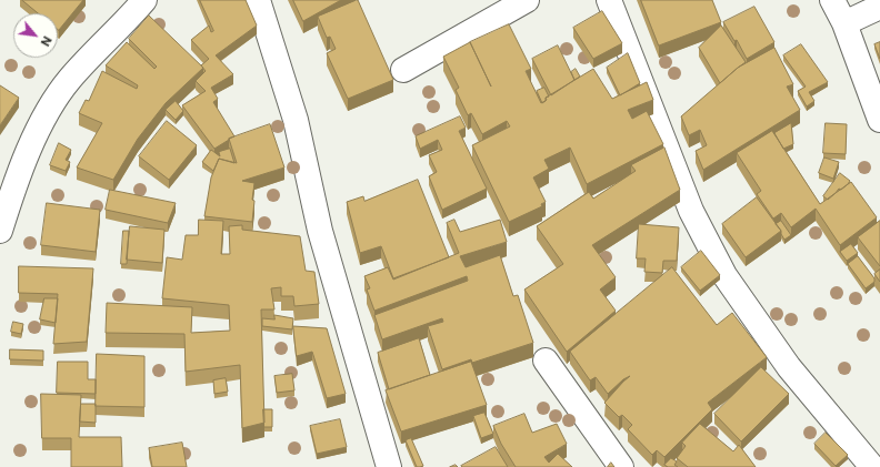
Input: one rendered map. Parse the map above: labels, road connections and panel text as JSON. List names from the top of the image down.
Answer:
{
  "north": "bottom right"
}
